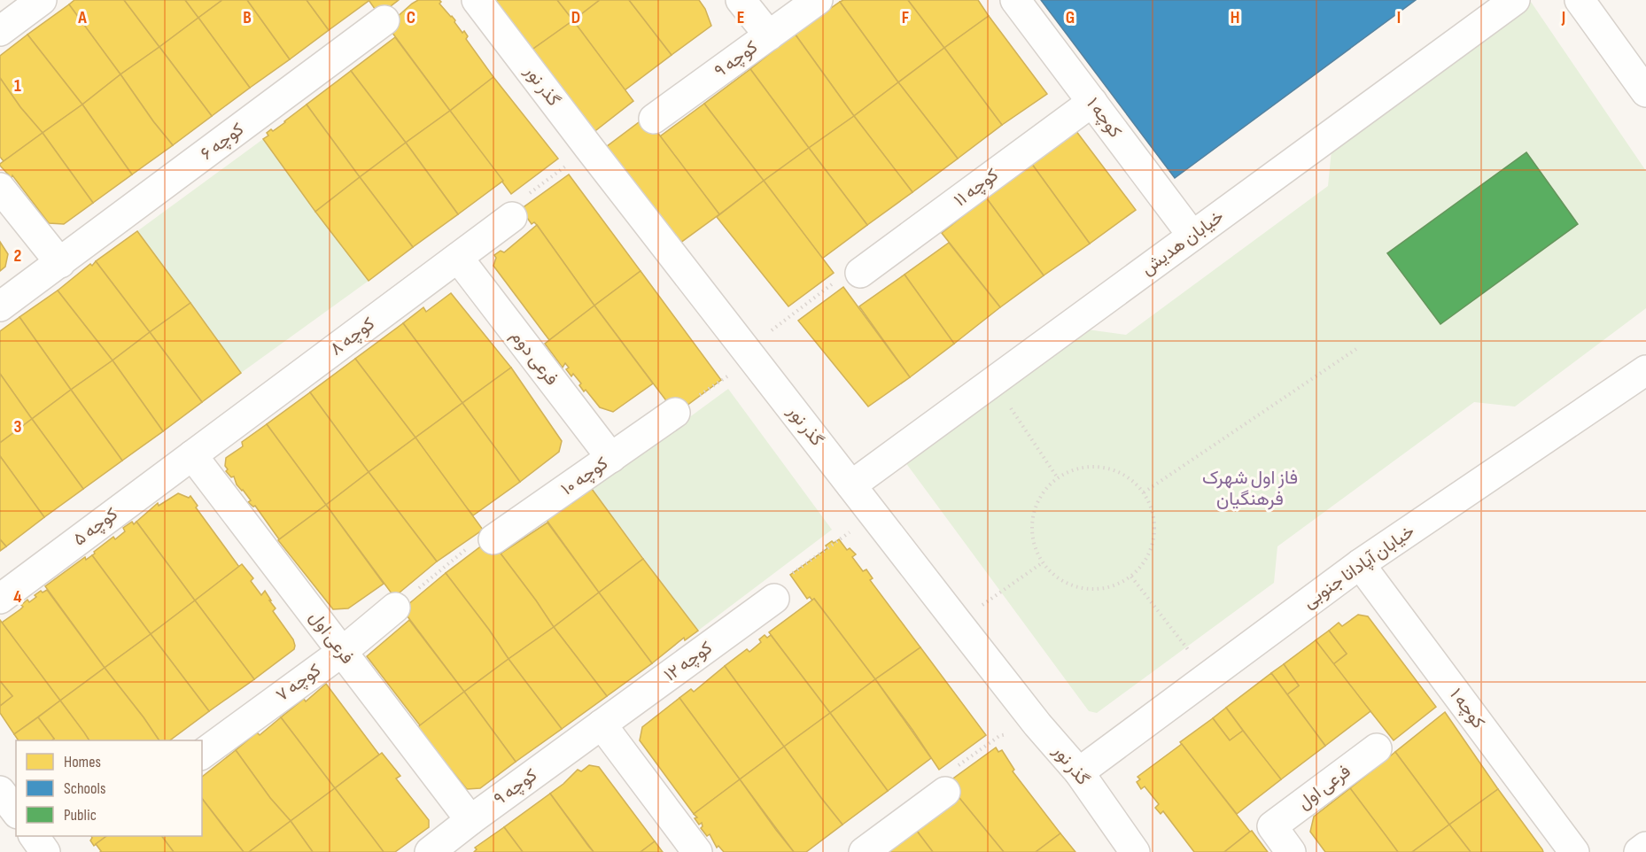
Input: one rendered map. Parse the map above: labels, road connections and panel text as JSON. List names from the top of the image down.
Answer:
{
  "streets": {
    "street": [
      "کوچه ۹",
      "گذر نور",
      "کوچه ۱",
      "کوچه ۶",
      "کوچه ۱۱",
      "خیابان هدیش",
      "کوچه ۸",
      "فرعی دوم",
      "کوچه ۱۰",
      "کوچه ۵",
      "خیابان آپادانا جنوبی",
      "فرعی اول",
      "کوچه ۱۲",
      "کوچه ۷"
    ]
  },
  "crossings": [
    ["کوچه ۹", "فرعی اول"],
    ["کوچه ۹", "کوچه ۱۲"],
    ["گذر نور", "خیابان هدیش"],
    ["گذر نور", "خیابان آپادانا جنوبی"],
    ["کوچه ۱", "کوچه ۱۱"],
    ["کوچه ۱", "خیابان هدیش"],
    ["کوچه ۱", "خیابان آپادانا جنوبی"],
    ["کوچه ۸", "فرعی دوم"],
    ["کوچه ۸", "کوچه ۵"],
    ["کوچه ۸", "فرعی اول"],
    ["فرعی دوم", "کوچه ۱۰"],
    ["کوچه ۵", "فرعی اول"],
    ["فرعی اول", "کوچه ۷"]
  ],
  "districts": ["فاز اول شهرک فرهنگیان"],
  "legend": ["Homes", "Schools", "Public"],
  "grid": {
    "columns": [
      "A",
      "B",
      "C",
      "D",
      "E",
      "F",
      "G",
      "H",
      "I",
      "J"
    ],
    "rows": [
      "1",
      "2",
      "3",
      "4"
    ]
  }
}
